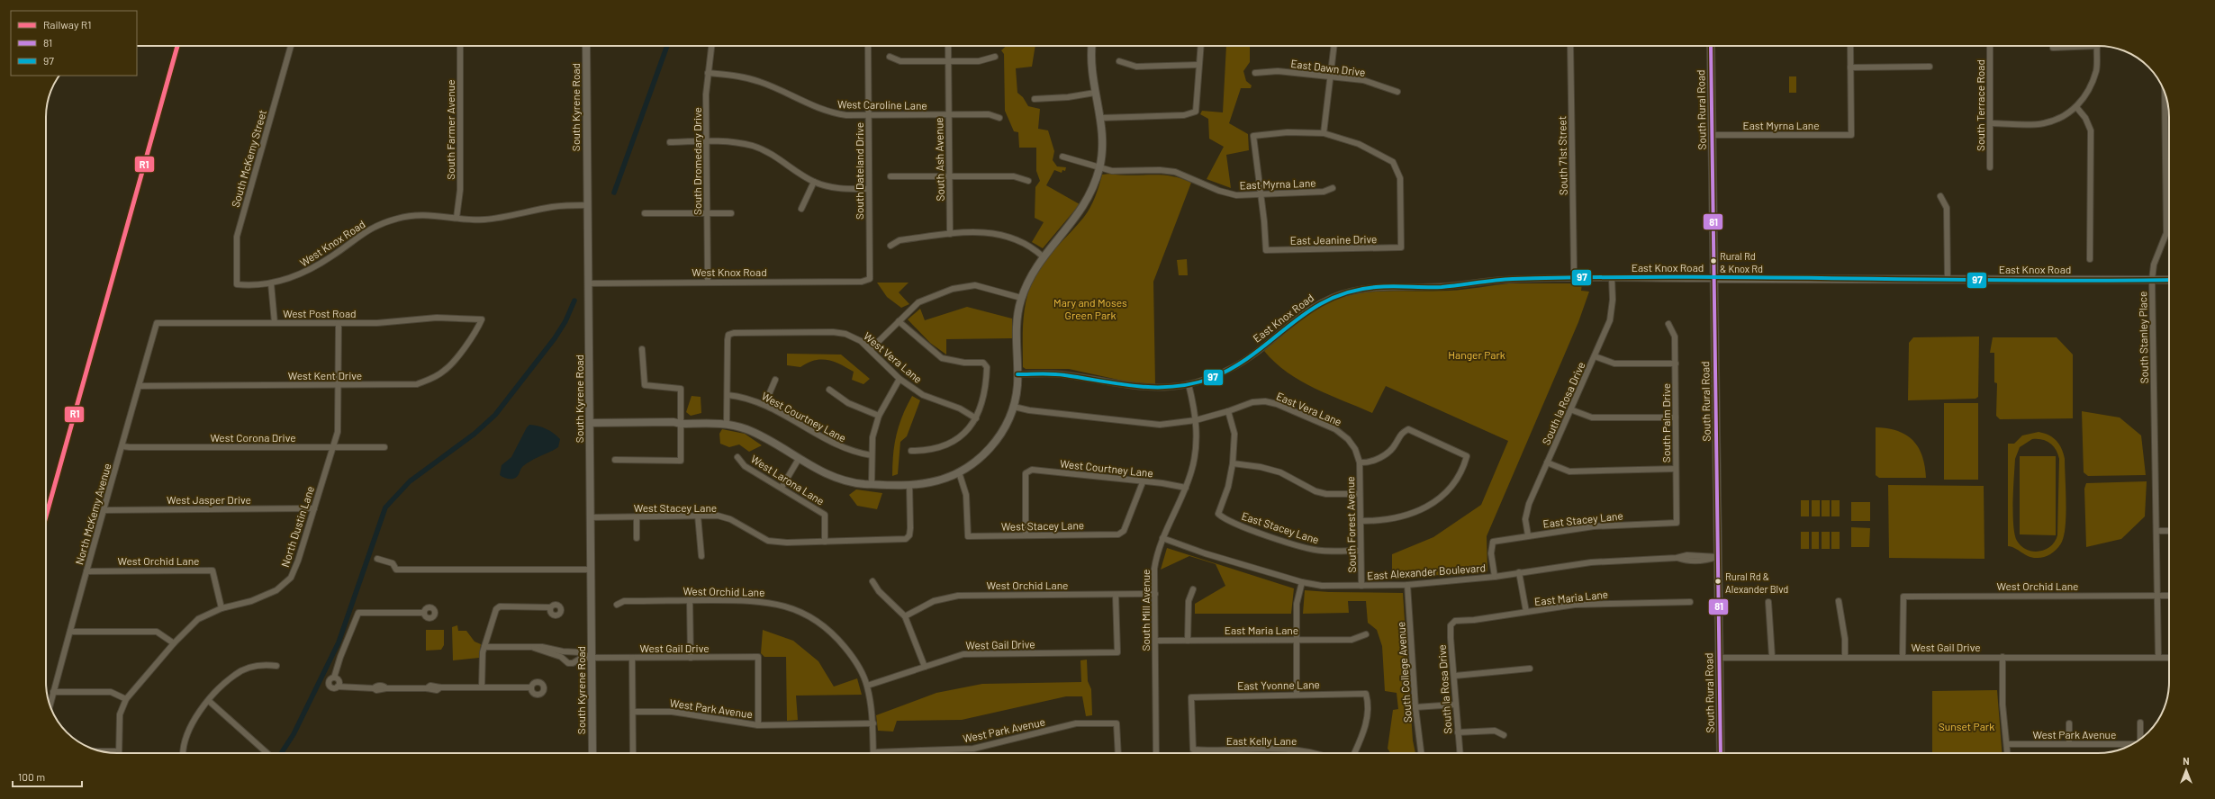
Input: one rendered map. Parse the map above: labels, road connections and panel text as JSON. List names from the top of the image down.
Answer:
{
  "streets": {
    "main road": ["South Kyrene Road", "South Rural Road", "East Knox Road"],
    "street": [
      "East Dawn Drive",
      "West Caroline Lane",
      "South Terrace Road",
      "East Myrna Lane",
      "South Farmer Avenue",
      "South 71st Street",
      "South McKemy Street",
      "South Ash Avenue",
      "South Dromedary Drive",
      "South Dateland Drive",
      "East Jeanine Drive",
      "West Knox Road",
      "West Post Road",
      "South Stanley Place",
      "West Vera Lane",
      "West Kent Drive",
      "South la Rosa Drive",
      "East Vera Lane",
      "West Courtney Lane",
      "South Palm Drive",
      "West Corona Drive",
      "West Larona Lane",
      "West Jasper Drive",
      "West Stacey Lane",
      "North McKemy Avenue",
      "East Stacey Lane",
      "South Forest Avenue",
      "North Dustin Lane",
      "West Orchid Lane",
      "East Alexander Boulevard",
      "East Maria Lane",
      "South Mill Avenue",
      "West Gail Drive",
      "South College Avenue",
      "East Yvonne Lane",
      "West Park Avenue",
      "East Kelly Lane"
    ]
  },
  "crossings": [
    ["West Caroline Lane", "South Ash Avenue"],
    ["West Caroline Lane", "South Dromedary Drive"],
    ["West Caroline Lane", "South Dateland Drive"],
    ["South Kyrene Road", "West Knox Road"],
    ["South Kyrene Road", "West Stacey Lane"],
    ["South Kyrene Road", "West Gail Drive"],
    ["South Rural Road", "East Myrna Lane"],
    ["South Rural Road", "East Knox Road"],
    ["South Rural Road", "East Alexander Boulevard"],
    ["South Rural Road", "West Gail Drive"],
    ["East Myrna Lane", "East Jeanine Drive"],
    ["South Farmer Avenue", "West Knox Road"],
    ["South McKemy Street", "West Knox Road"],
    ["South Dromedary Drive", "West Knox Road"],
    ["South Dateland Drive", "West Knox Road"],
    ["East Knox Road", "South Stanley Place"],
    ["East Knox Road", "South la Rosa Drive"],
    ["East Knox Road", "South Mill Avenue"],
    ["West Post Road", "West Kent Drive"],
    ["West Post Road", "North McKemy Avenue"],
    ["West Post Road", "North Dustin Lane"],
    ["South Stanley Place", "West Orchid Lane"],
    ["South Stanley Place", "West Gail Drive"],
    ["West Vera Lane", "West Courtney Lane"],
    ["West Kent Drive", "North McKemy Avenue"],
    ["West Kent Drive", "North Dustin Lane"],
    ["South la Rosa Drive", "East Stacey Lane"],
    ["South la Rosa Drive", "East Maria Lane"],
    ["East Vera Lane", "South Forest Avenue"],
    ["East Vera Lane", "South Mill Avenue"],
    ["West Courtney Lane", "West Stacey Lane"],
    ["West Courtney Lane", "South Mill Avenue"],
    ["South Palm Drive", "East Stacey Lane"],
    ["West Corona Drive", "North McKemy Avenue"],
    ["West Corona Drive", "North Dustin Lane"],
    ["West Larona Lane", "West Stacey Lane"],
    ["West Jasper Drive", "North McKemy Avenue"],
    ["West Jasper Drive", "North Dustin Lane"],
    ["North McKemy Avenue", "West Orchid Lane"],
    ["East Stacey Lane", "South Forest Avenue"],
    ["East Stacey Lane", "East Alexander Boulevard"],
    ["South Forest Avenue", "East Alexander Boulevard"],
    ["North Dustin Lane", "West Orchid Lane"],
    ["West Orchid Lane", "South Mill Avenue"],
    ["West Orchid Lane", "West Gail Drive"],
    ["West Orchid Lane", "West Park Avenue"],
    ["East Alexander Boulevard", "South Mill Avenue"],
    ["East Alexander Boulevard", "South College Avenue"],
    ["East Maria Lane", "South Mill Avenue"],
    ["West Gail Drive", "West Park Avenue"],
    ["East Yvonne Lane", "East Kelly Lane"]
  ],
  "parks": ["Mary and Moses Green Park", "Hanger Park", "Sunset Park"],
  "places": ["Rural Rd & Knox Rd", "Rural Rd & Alexander Blvd"],
  "lines": ["rail line R1", "transit line 81", "transit line 97"],
  "legend": ["Railway R1", "81", "97"],
  "scale_bar": "100 m",
  "north": "top"
}
